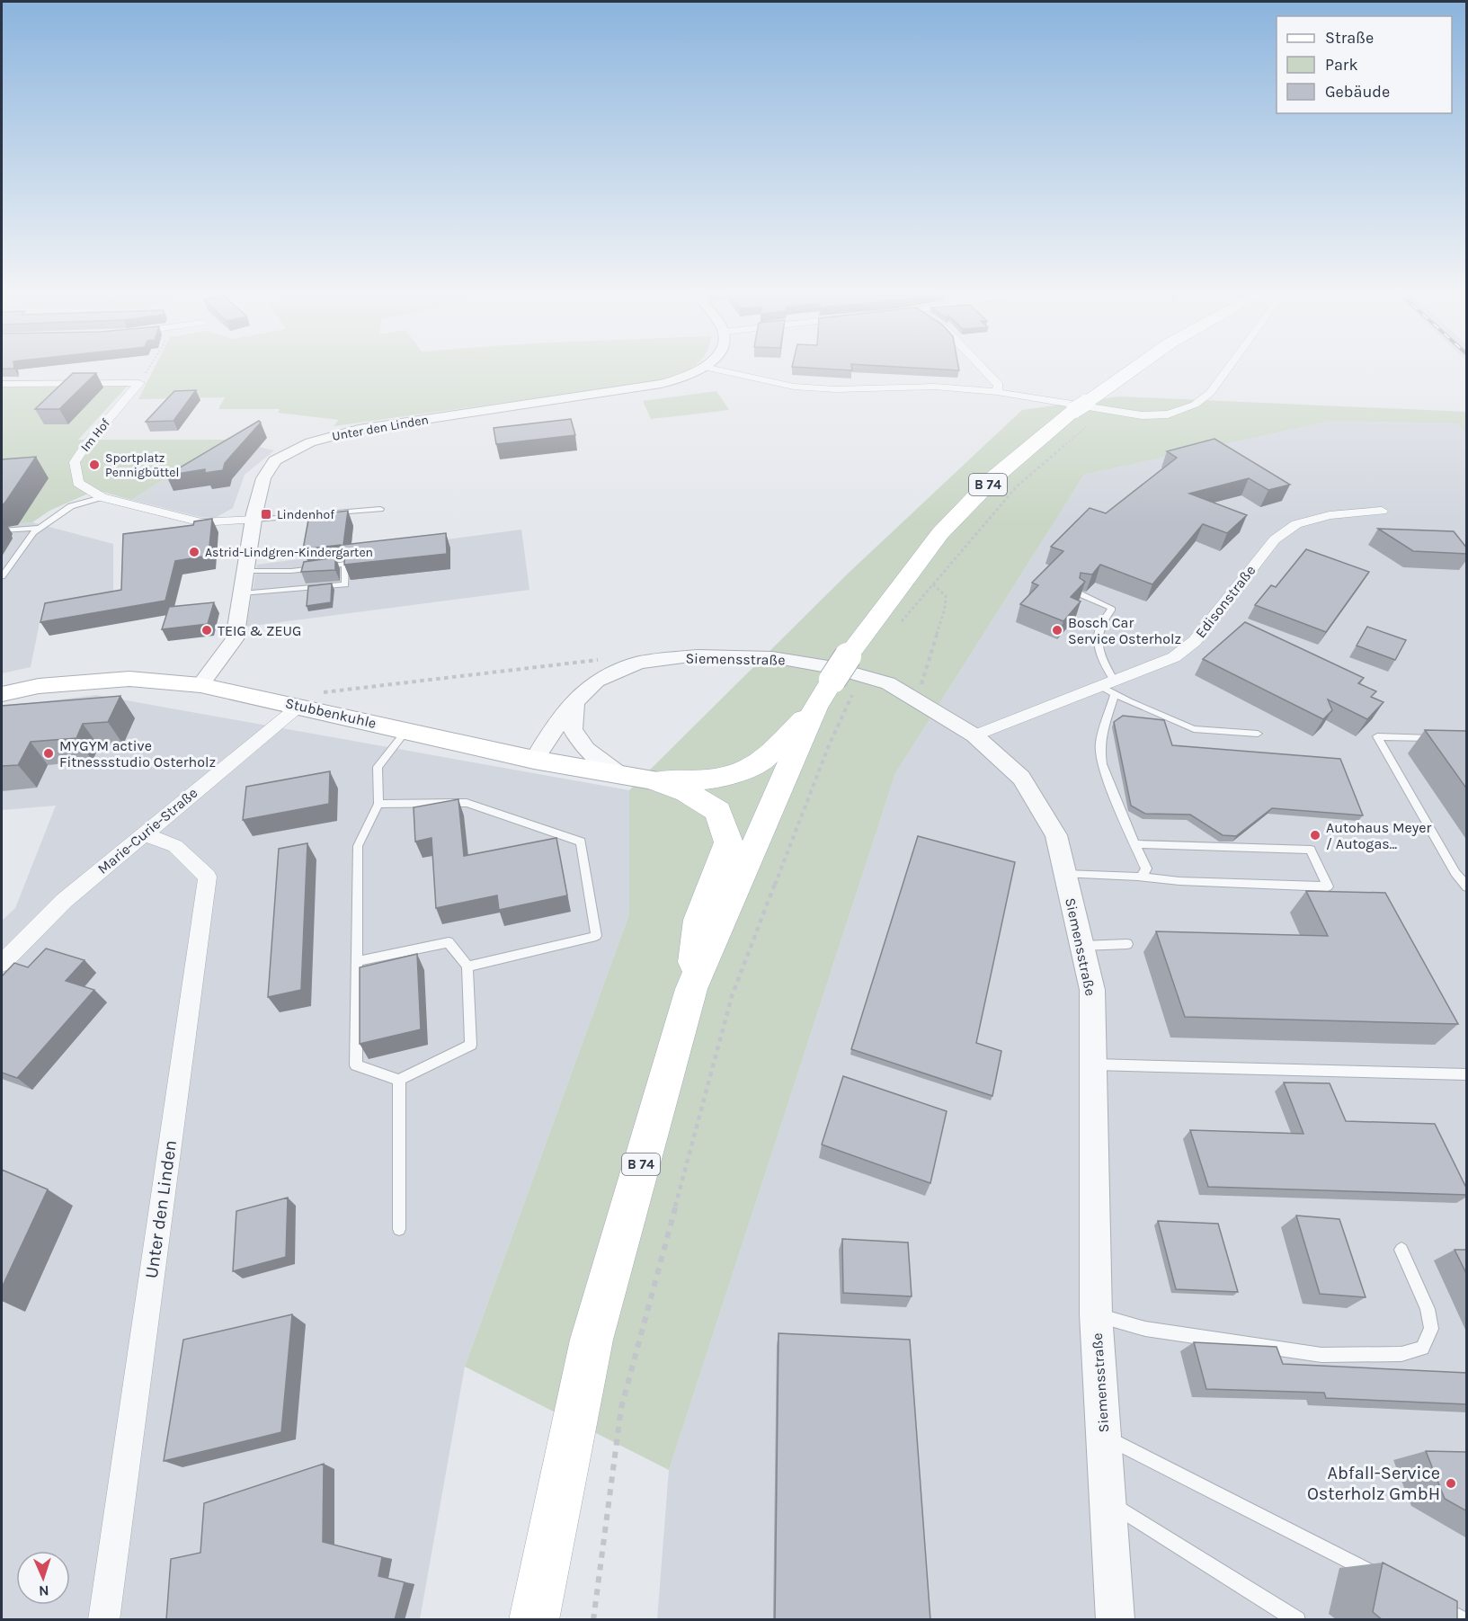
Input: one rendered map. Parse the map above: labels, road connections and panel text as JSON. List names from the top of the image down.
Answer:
{
  "streets": {
    "main road": ["B 74", "Stubbenkuhle"],
    "street": [
      "Unter den Linden",
      "Im Hof",
      "Edisonstraße",
      "Siemensstraße",
      "Marie-Curie-Straße"
    ]
  },
  "crossings": [
    ["Unter den Linden", "Im Hof"],
    ["Unter den Linden", "Stubbenkuhle"],
    ["Unter den Linden", "Marie-Curie-Straße"],
    ["B 74", "Stubbenkuhle"],
    ["Edisonstraße", "Siemensstraße"],
    ["Siemensstraße", "Stubbenkuhle"],
    ["Stubbenkuhle", "Marie-Curie-Straße"]
  ],
  "places": {
    "other": [
      "Sportplatz Pennigbüttel",
      "Astrid-Lindgren-Kindergarten",
      "TEIG & ZEUG",
      "Bosch Car Service Osterholz",
      "MYGYM active Fitnessstudio Osterholz",
      "Autohaus Meyer / Autogas...",
      "Abfall-Service Osterholz GmbH"
    ],
    "transit": ["Lindenhof"]
  },
  "legend": ["Straße", "Park", "Gebäude"],
  "north": "bottom"
}
